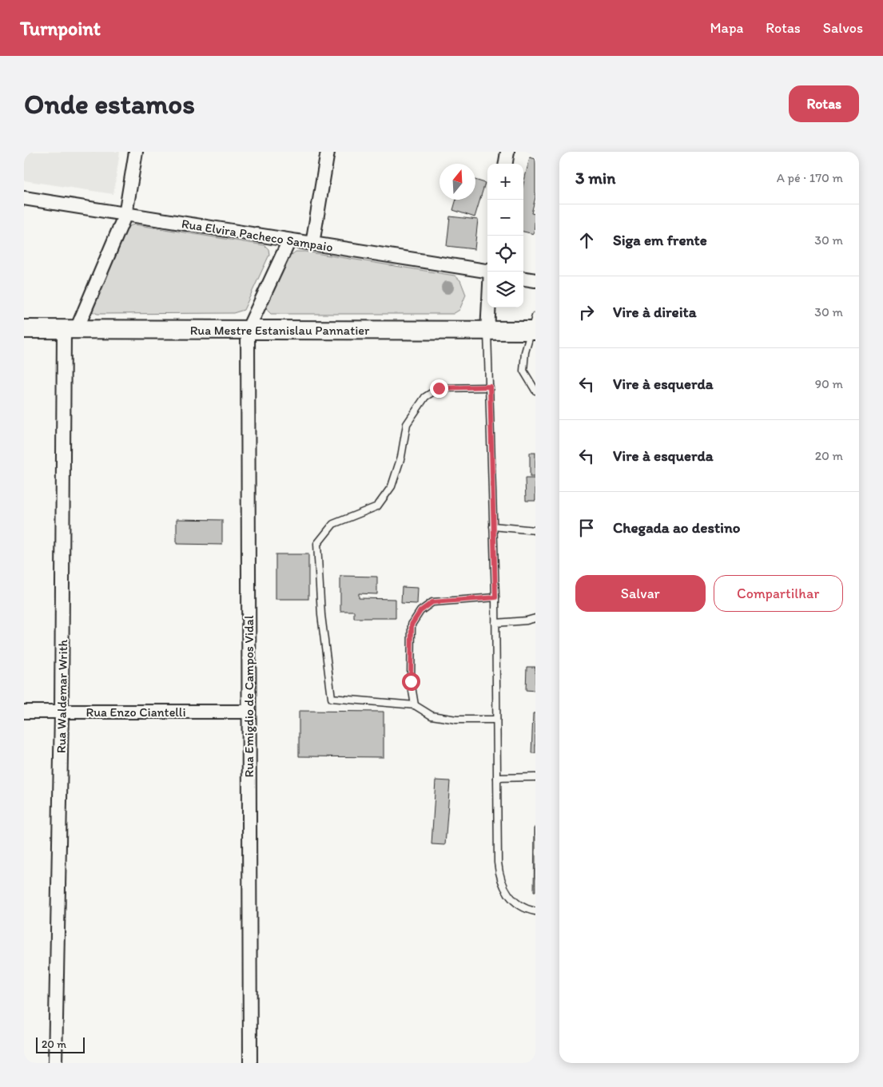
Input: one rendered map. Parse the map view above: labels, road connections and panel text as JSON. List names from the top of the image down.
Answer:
{
  "streets": {
    "street": [
      "Rua Elvira Pacheco Sampaio",
      "Rua Mestre Estanislau Pannatier",
      "Rua Waldemar Writh",
      "Rua Emigdio de Campos Vidal",
      "Rua Enzo Ciantelli"
    ]
  },
  "crossings": [
    ["Rua Elvira Pacheco Sampaio", "Rua Waldemar Writh"],
    ["Rua Mestre Estanislau Pannatier", "Rua Waldemar Writh"],
    ["Rua Mestre Estanislau Pannatier", "Rua Emigdio de Campos Vidal"],
    ["Rua Waldemar Writh", "Rua Enzo Ciantelli"],
    ["Rua Emigdio de Campos Vidal", "Rua Enzo Ciantelli"]
  ],
  "scale_bar": "20 m",
  "north": "top",
  "page": {
    "header": "Turnpoint",
    "nav": ["Mapa", "Rotas", "Salvos"],
    "buttons": [
      "Rotas",
      ["Salvar", "Compartilhar"]
    ],
    "title": "Onde estamos",
    "heading": ["3 min", "A pé · 170 m"],
    "map_buttons": ["+", "−"],
    "list": [
      ["Siga em frente", "30 m"],
      ["Vire à direita", "30 m"],
      ["Vire à esquerda", "90 m"],
      ["Vire à esquerda", "20 m"],
      "Chegada ao destino"
    ],
    "scale": "20 m"
  }
}
